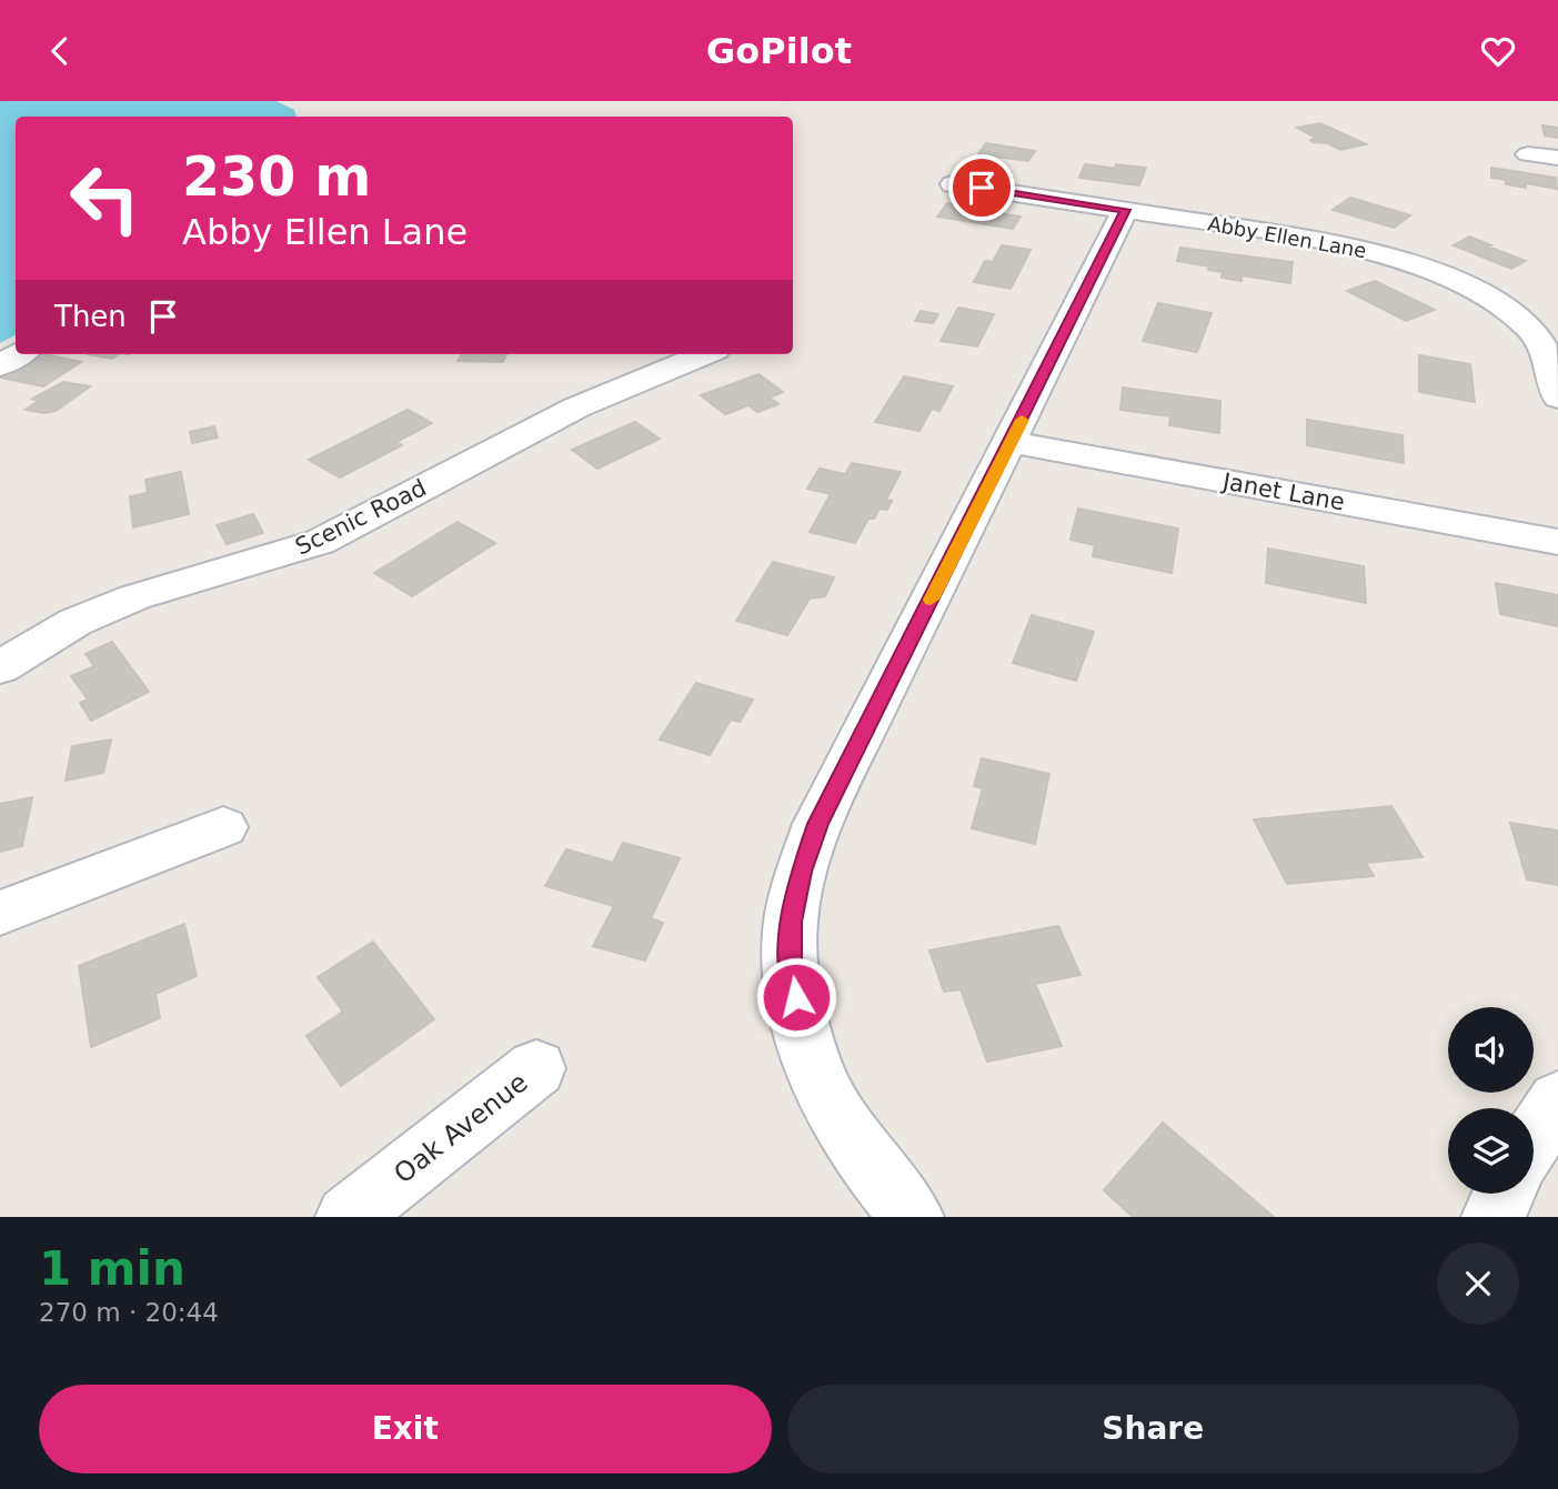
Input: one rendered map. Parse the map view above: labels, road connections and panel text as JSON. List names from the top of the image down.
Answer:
{
  "streets": {
    "street": [
      "Abby Ellen Lane",
      "Janet Lane",
      "Scenic Road",
      "Oak Avenue"
    ]
  },
  "page": {
    "header": "GoPilot",
    "turn": ["230 m", "Abby Ellen Lane"],
    "then": "Then",
    "heading": ["1 min", "270 m · 20:44"],
    "buttons": ["Exit", "Share"]
  }
}
